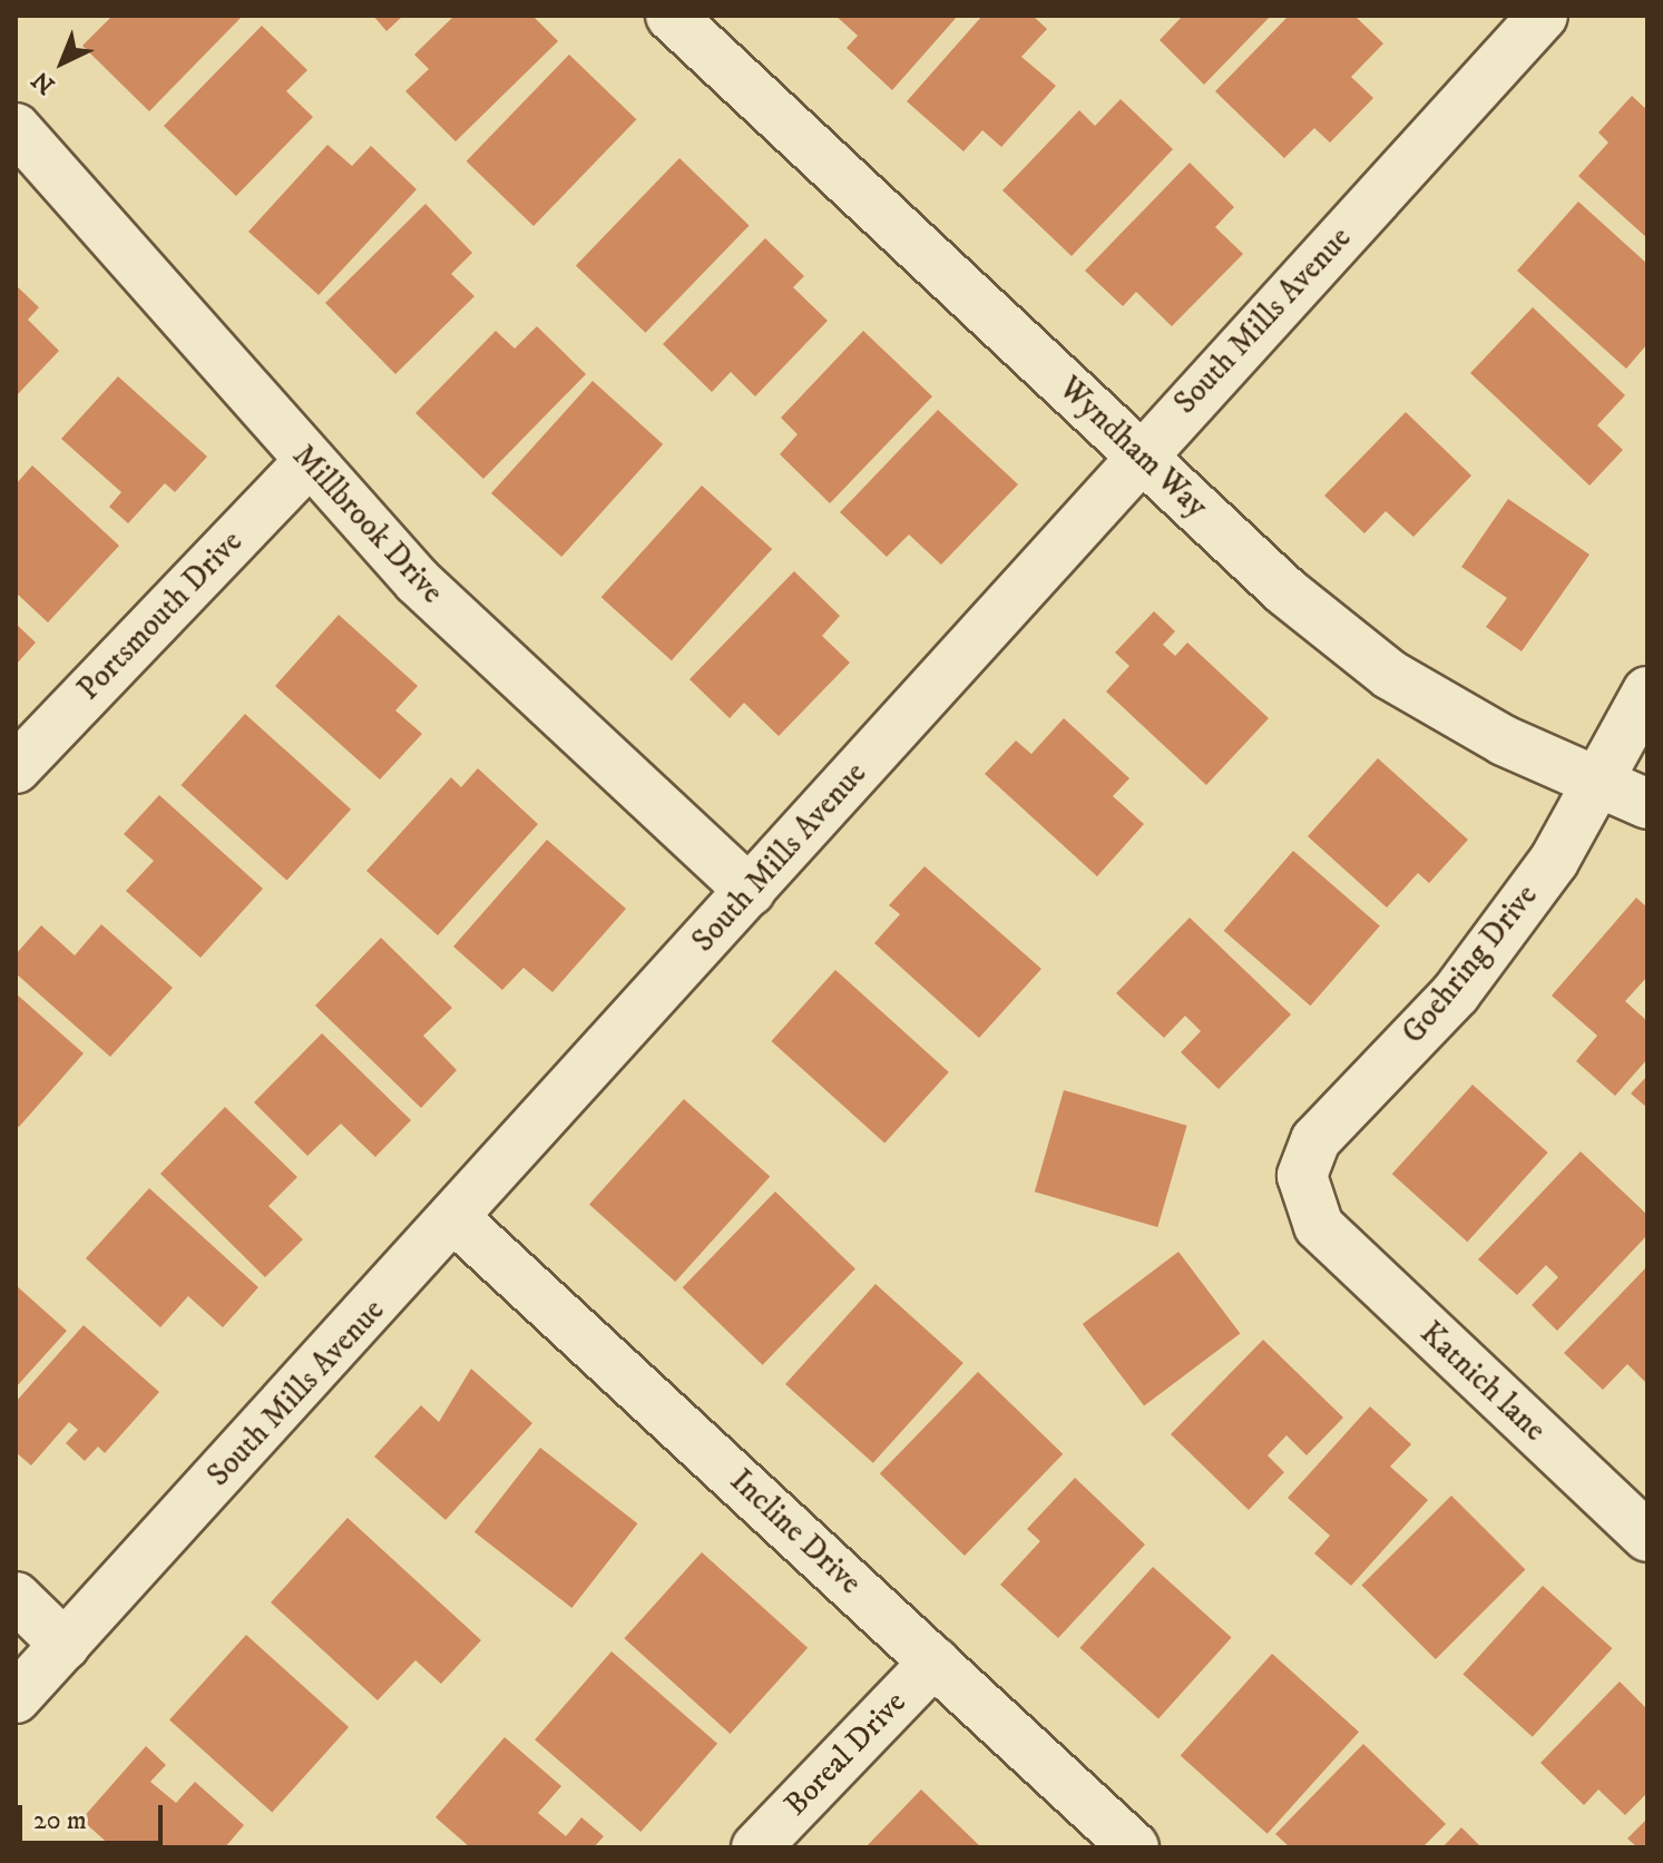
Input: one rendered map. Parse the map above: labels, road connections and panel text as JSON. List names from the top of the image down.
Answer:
{
  "streets": {
    "street": [
      "South Mills Avenue",
      "Wyndham Way",
      "Millbrook Drive",
      "Portsmouth Drive",
      "Goehring Drive",
      "Katnich lane",
      "Incline Drive",
      "Boreal Drive"
    ]
  },
  "crossings": [
    ["South Mills Avenue", "Wyndham Way"],
    ["South Mills Avenue", "Millbrook Drive"],
    ["South Mills Avenue", "Incline Drive"],
    ["Wyndham Way", "Goehring Drive"],
    ["Millbrook Drive", "Portsmouth Drive"],
    ["Goehring Drive", "Katnich lane"],
    ["Incline Drive", "Boreal Drive"]
  ],
  "scale_bar": "20 m",
  "north": "bottom left"
}
